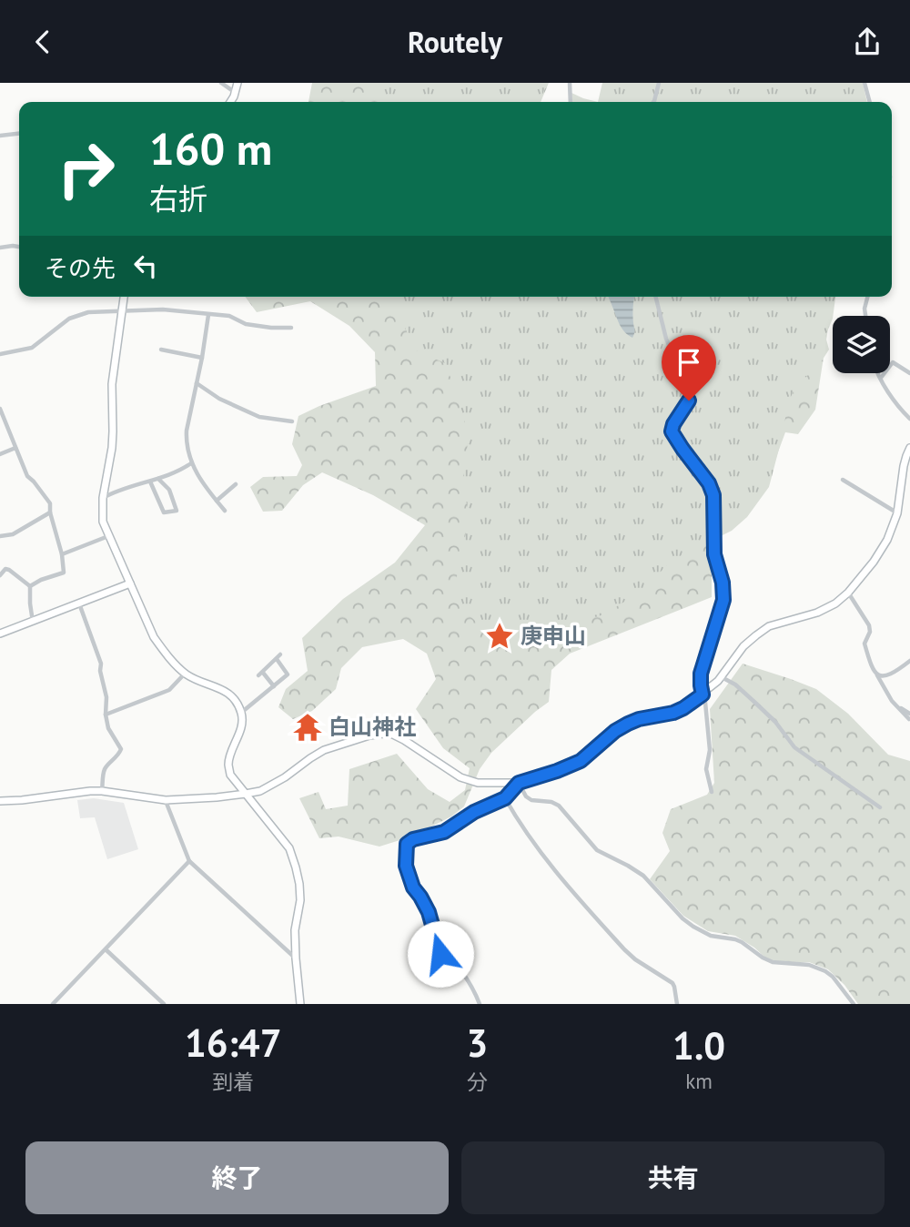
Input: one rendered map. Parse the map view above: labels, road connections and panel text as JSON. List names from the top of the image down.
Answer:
{
  "places": {
    "place": ["庚申山"],
    "temple": ["白山神社"]
  },
  "page": {
    "header": "Routely",
    "turn": ["160 m", "右折"],
    "then": "その先",
    "eta": [
      "16:47",
      "到着",
      "3",
      "分",
      "1.0",
      "km"
    ],
    "buttons": ["終了", "共有"]
  }
}
